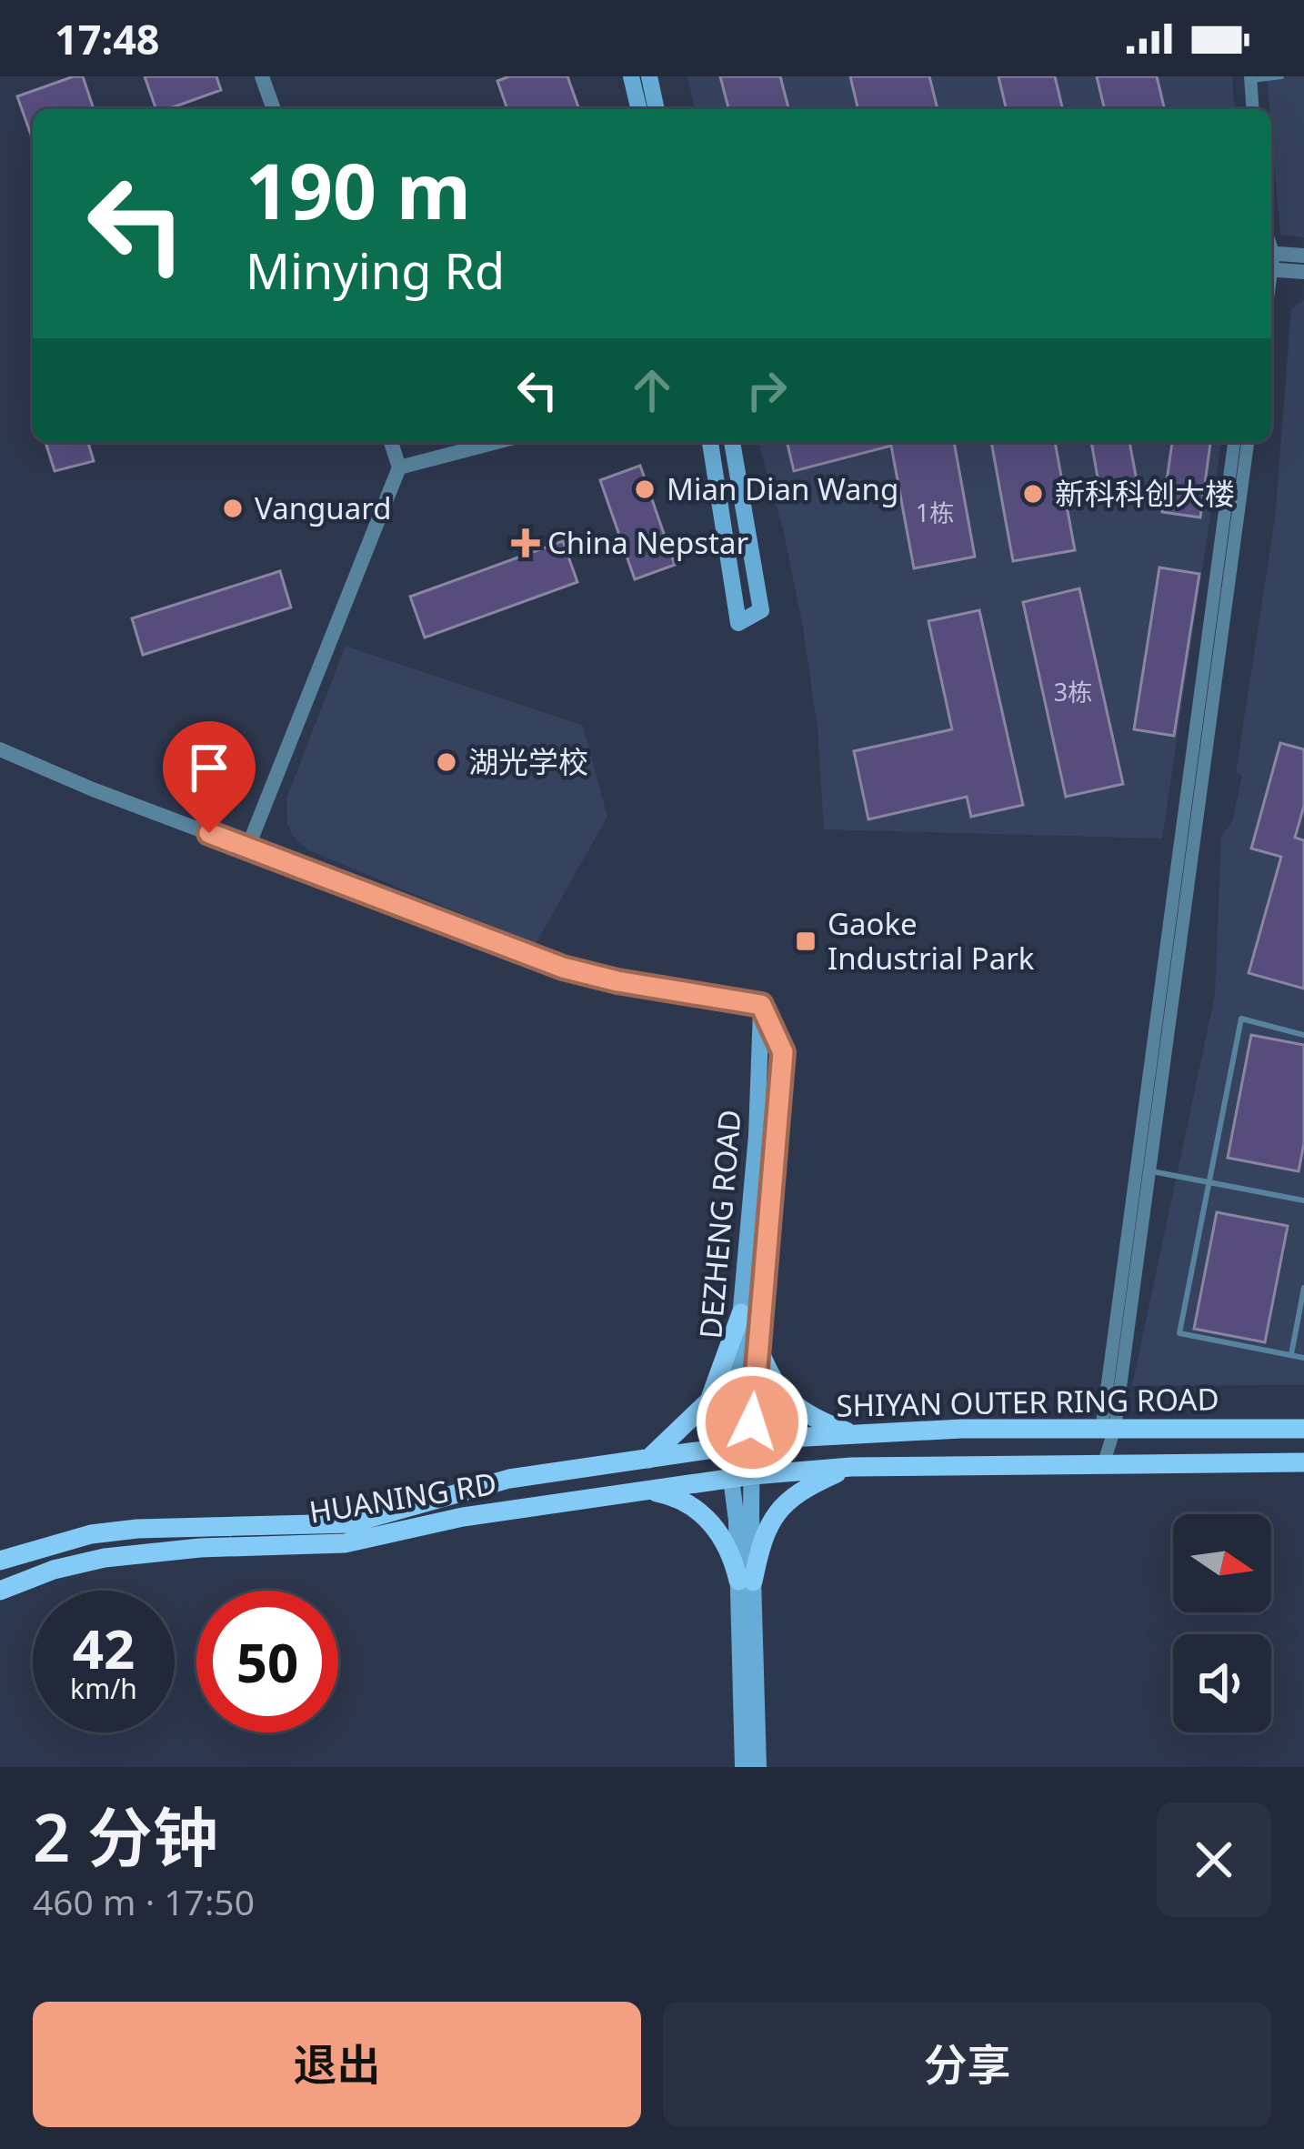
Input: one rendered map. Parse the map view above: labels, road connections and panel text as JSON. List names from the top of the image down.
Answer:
{
  "streets": {
    "main road": ["DEZHENG ROAD", "SHIYAN OUTER RING ROAD", "HUANING RD"]
  },
  "crossings": [
    ["DEZHENG ROAD", "SHIYAN OUTER RING ROAD"],
    ["DEZHENG ROAD", "HUANING RD"],
    ["SHIYAN OUTER RING ROAD", "HUANING RD"]
  ],
  "places": {
    "other": [
      "Mian Dian Wang",
      "新科科创大楼",
      "Vanguard",
      "湖光学校"
    ],
    "health": ["China Nepstar"],
    "transit": ["Gaoke Industrial Park"]
  },
  "house_numbers": ["1栋", "3栋"],
  "north": "right",
  "page": {
    "status": "17:48",
    "turn": ["190 m", "Minying Rd"],
    "speed": "42 km/h",
    "limit": "50",
    "heading": ["2 分钟", "460 m · 17:50"],
    "buttons": ["退出", "分享"]
  }
}
